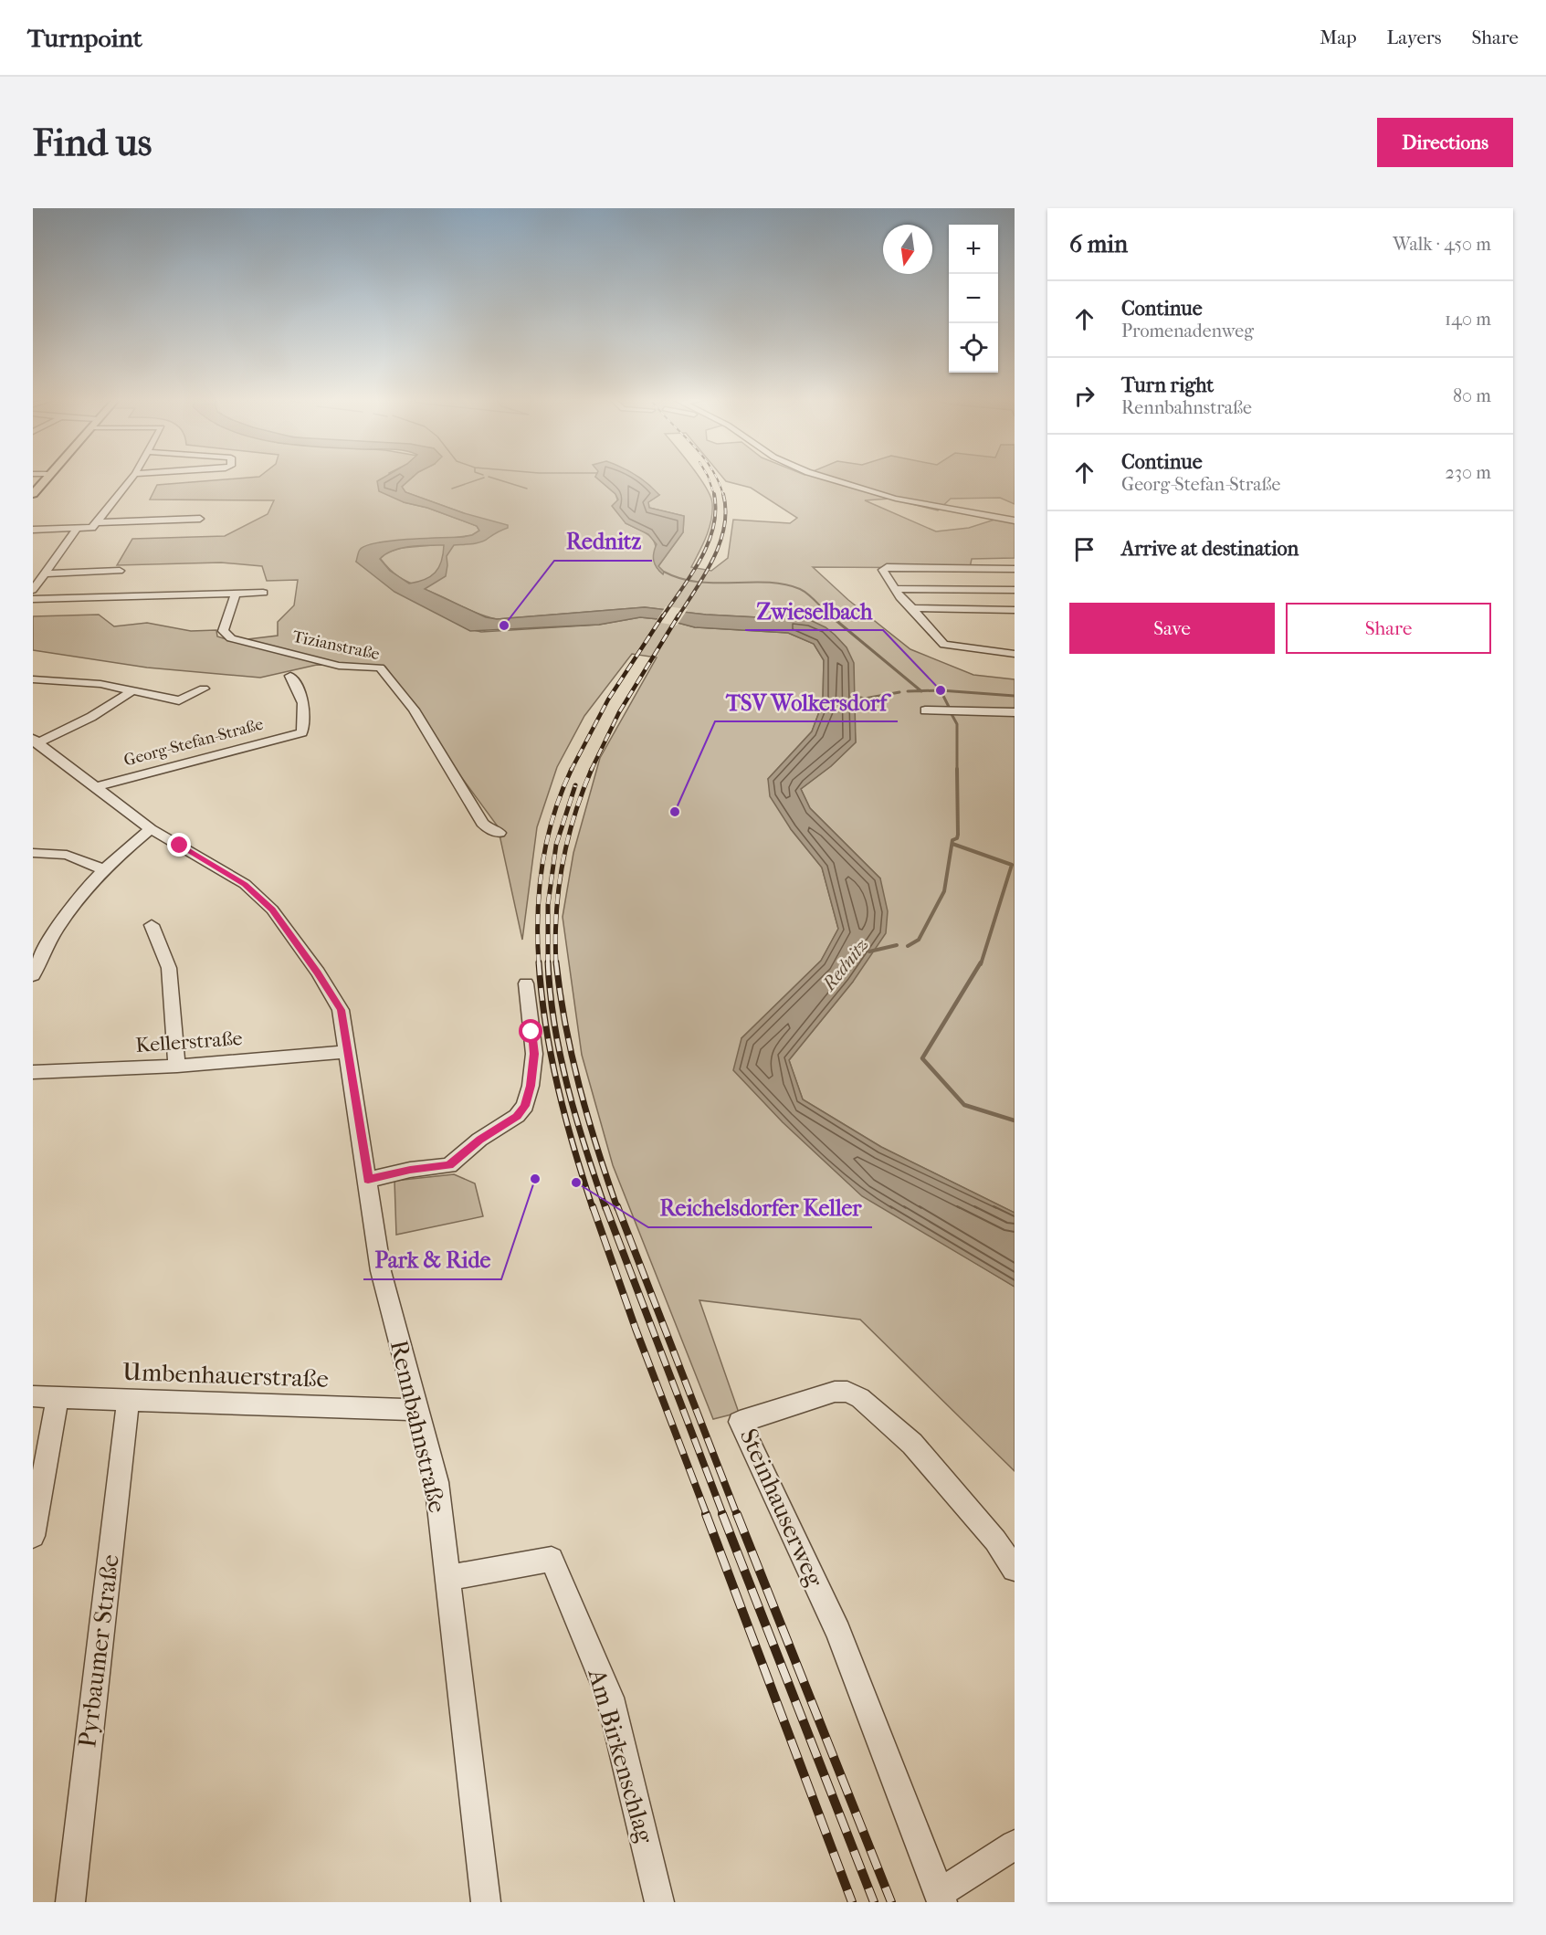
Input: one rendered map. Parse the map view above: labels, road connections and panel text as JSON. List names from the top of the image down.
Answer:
{
  "streets": {
    "street": [
      "Tizianstraße",
      "Georg-Stefan-Straße",
      "Kellerstraße",
      "Umbenhauerstraße",
      "Rennbahnstraße",
      "Steinhauserweg",
      "Pyrbaumer Straße",
      "Am Birkenschlag"
    ]
  },
  "crossings": [
    ["Kellerstraße", "Rennbahnstraße"],
    ["Umbenhauerstraße", "Rennbahnstraße"],
    ["Umbenhauerstraße", "Pyrbaumer Straße"],
    ["Rennbahnstraße", "Am Birkenschlag"]
  ],
  "water": ["Rednitz"],
  "places": [
    "Rednitz",
    "Zwieselbach",
    "TSV Wolkersdorf",
    "Park & Ride",
    "Reichelsdorfer Keller"
  ],
  "north": "bottom",
  "page": {
    "header": "Turnpoint",
    "nav": ["Map", "Layers", "Share"],
    "buttons": [
      "Directions",
      ["Save", "Share"]
    ],
    "title": "Find us",
    "heading": ["6 min", "Walk · 450 m"],
    "map_buttons": ["+", "−"],
    "list": [
      ["Continue", "Promenadenweg", "140 m"],
      ["Turn right", "Rennbahnstraße", "80 m"],
      ["Continue", "Georg-Stefan-Straße", "230 m"],
      "Arrive at destination"
    ]
  }
}
